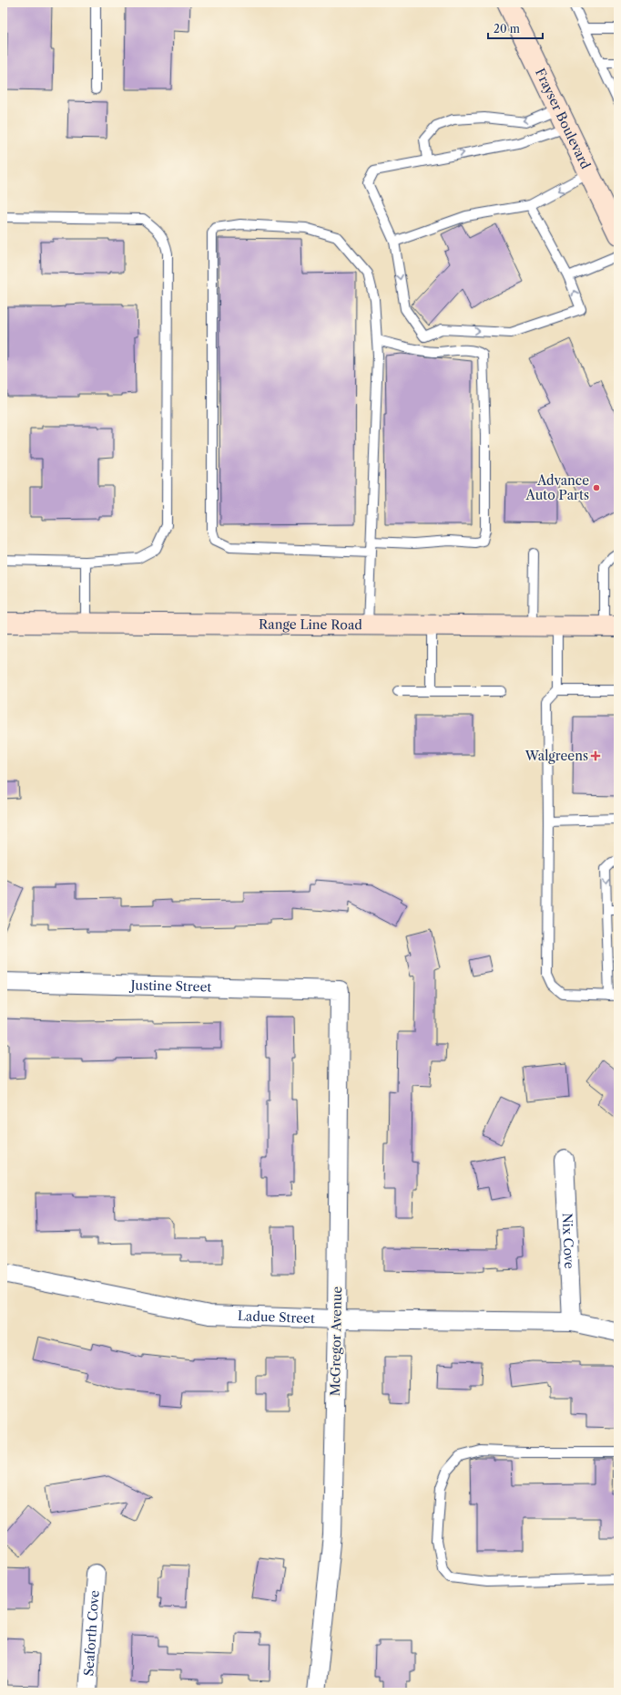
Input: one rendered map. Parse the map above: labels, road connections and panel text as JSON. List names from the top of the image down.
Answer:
{
  "streets": {
    "main road": ["Frayser Boulevard", "Range Line Road"],
    "street": [
      "Justine Street",
      "Nix Cove",
      "Ladue Street",
      "McGregor Avenue",
      "Seaforth Cove"
    ]
  },
  "crossings": [
    ["Justine Street", "McGregor Avenue"],
    ["Nix Cove", "Ladue Street"],
    ["Ladue Street", "McGregor Avenue"]
  ],
  "places": {
    "other": ["Advance Auto Parts"],
    "health": ["Walgreens"]
  },
  "scale_bar": "20 m"
}
